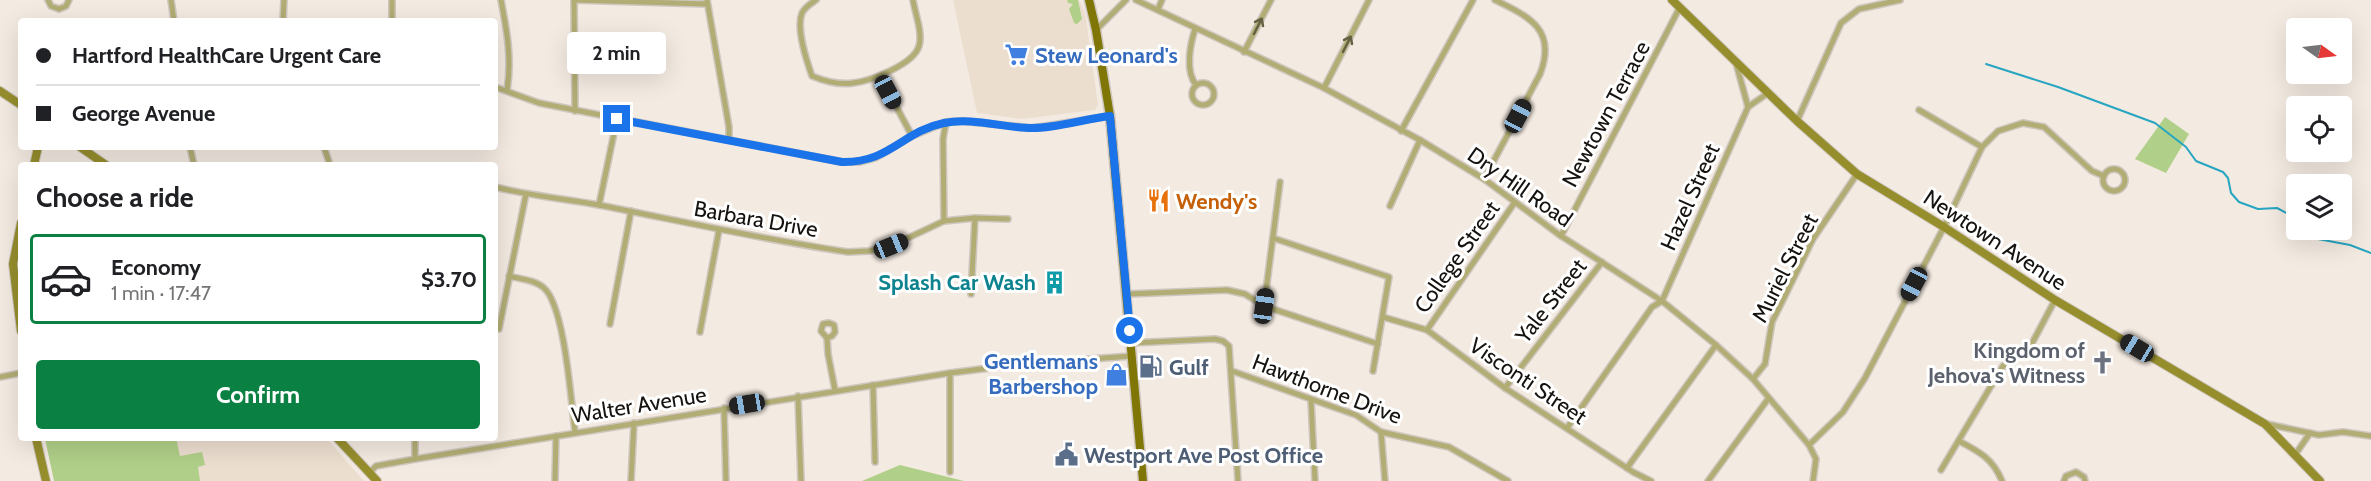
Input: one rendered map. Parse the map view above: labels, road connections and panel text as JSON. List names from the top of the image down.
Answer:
{
  "streets": {
    "main road": ["Newtown Avenue"],
    "street": [
      "Newtown Terrace",
      "Dry Hill Road",
      "Hazel Street",
      "Barbara Drive",
      "College Street",
      "Muriel Street",
      "Yale Street",
      "Visconti Street",
      "Hawthorne Drive",
      "Walter Avenue"
    ]
  },
  "crossings": [
    ["Newtown Terrace", "Dry Hill Road"],
    ["Newtown Terrace", "Newtown Avenue"],
    ["Dry Hill Road", "Hazel Street"],
    ["Dry Hill Road", "College Street"],
    ["Dry Hill Road", "Muriel Street"],
    ["Dry Hill Road", "Yale Street"],
    ["Newtown Avenue", "Muriel Street"],
    ["College Street", "Visconti Street"],
    ["Yale Street", "Visconti Street"]
  ],
  "places": {
    "supermarket": ["Stew Leonard's"],
    "restaurant": ["Wendy's"],
    "building": ["Splash Car Wash"],
    "church": ["Kingdom of Jehova's Witness"],
    "fuel station": ["Gulf"],
    "shop": ["Gentlemans Barbershop"],
    "public building": ["Westport Ave Post Office"]
  },
  "north": "right",
  "page": {
    "banner": ["Hartford HealthCare Urgent Care", "George Avenue"],
    "bubble": "2 min",
    "heading": "Choose a ride",
    "list": [
      {
        "name": "Economy",
        "note": "1 min · 17:47",
        "value": "$3.70"
      }
    ],
    "buttons": "Confirm"
  }
}
